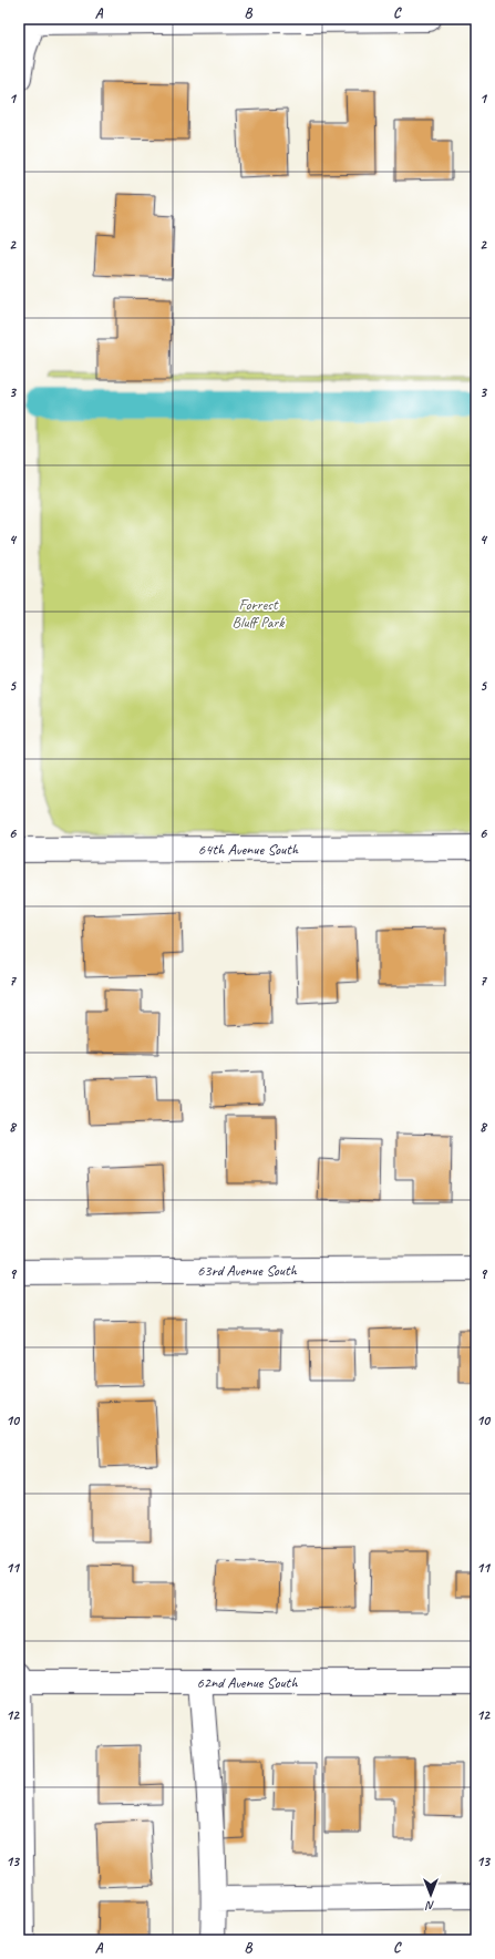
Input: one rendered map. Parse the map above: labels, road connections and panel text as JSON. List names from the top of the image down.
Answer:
{
  "streets": {
    "street": ["64th Avenue South", "63rd Avenue South", "62nd Avenue South"]
  },
  "parks": ["Forrest Bluff Park"],
  "north": "bottom",
  "grid": {
    "columns": ["A", "B", "C"],
    "rows": [
      "1",
      "2",
      "3",
      "4",
      "5",
      "6",
      "7",
      "8",
      "9",
      "10",
      "11",
      "12",
      "13"
    ]
  }
}
